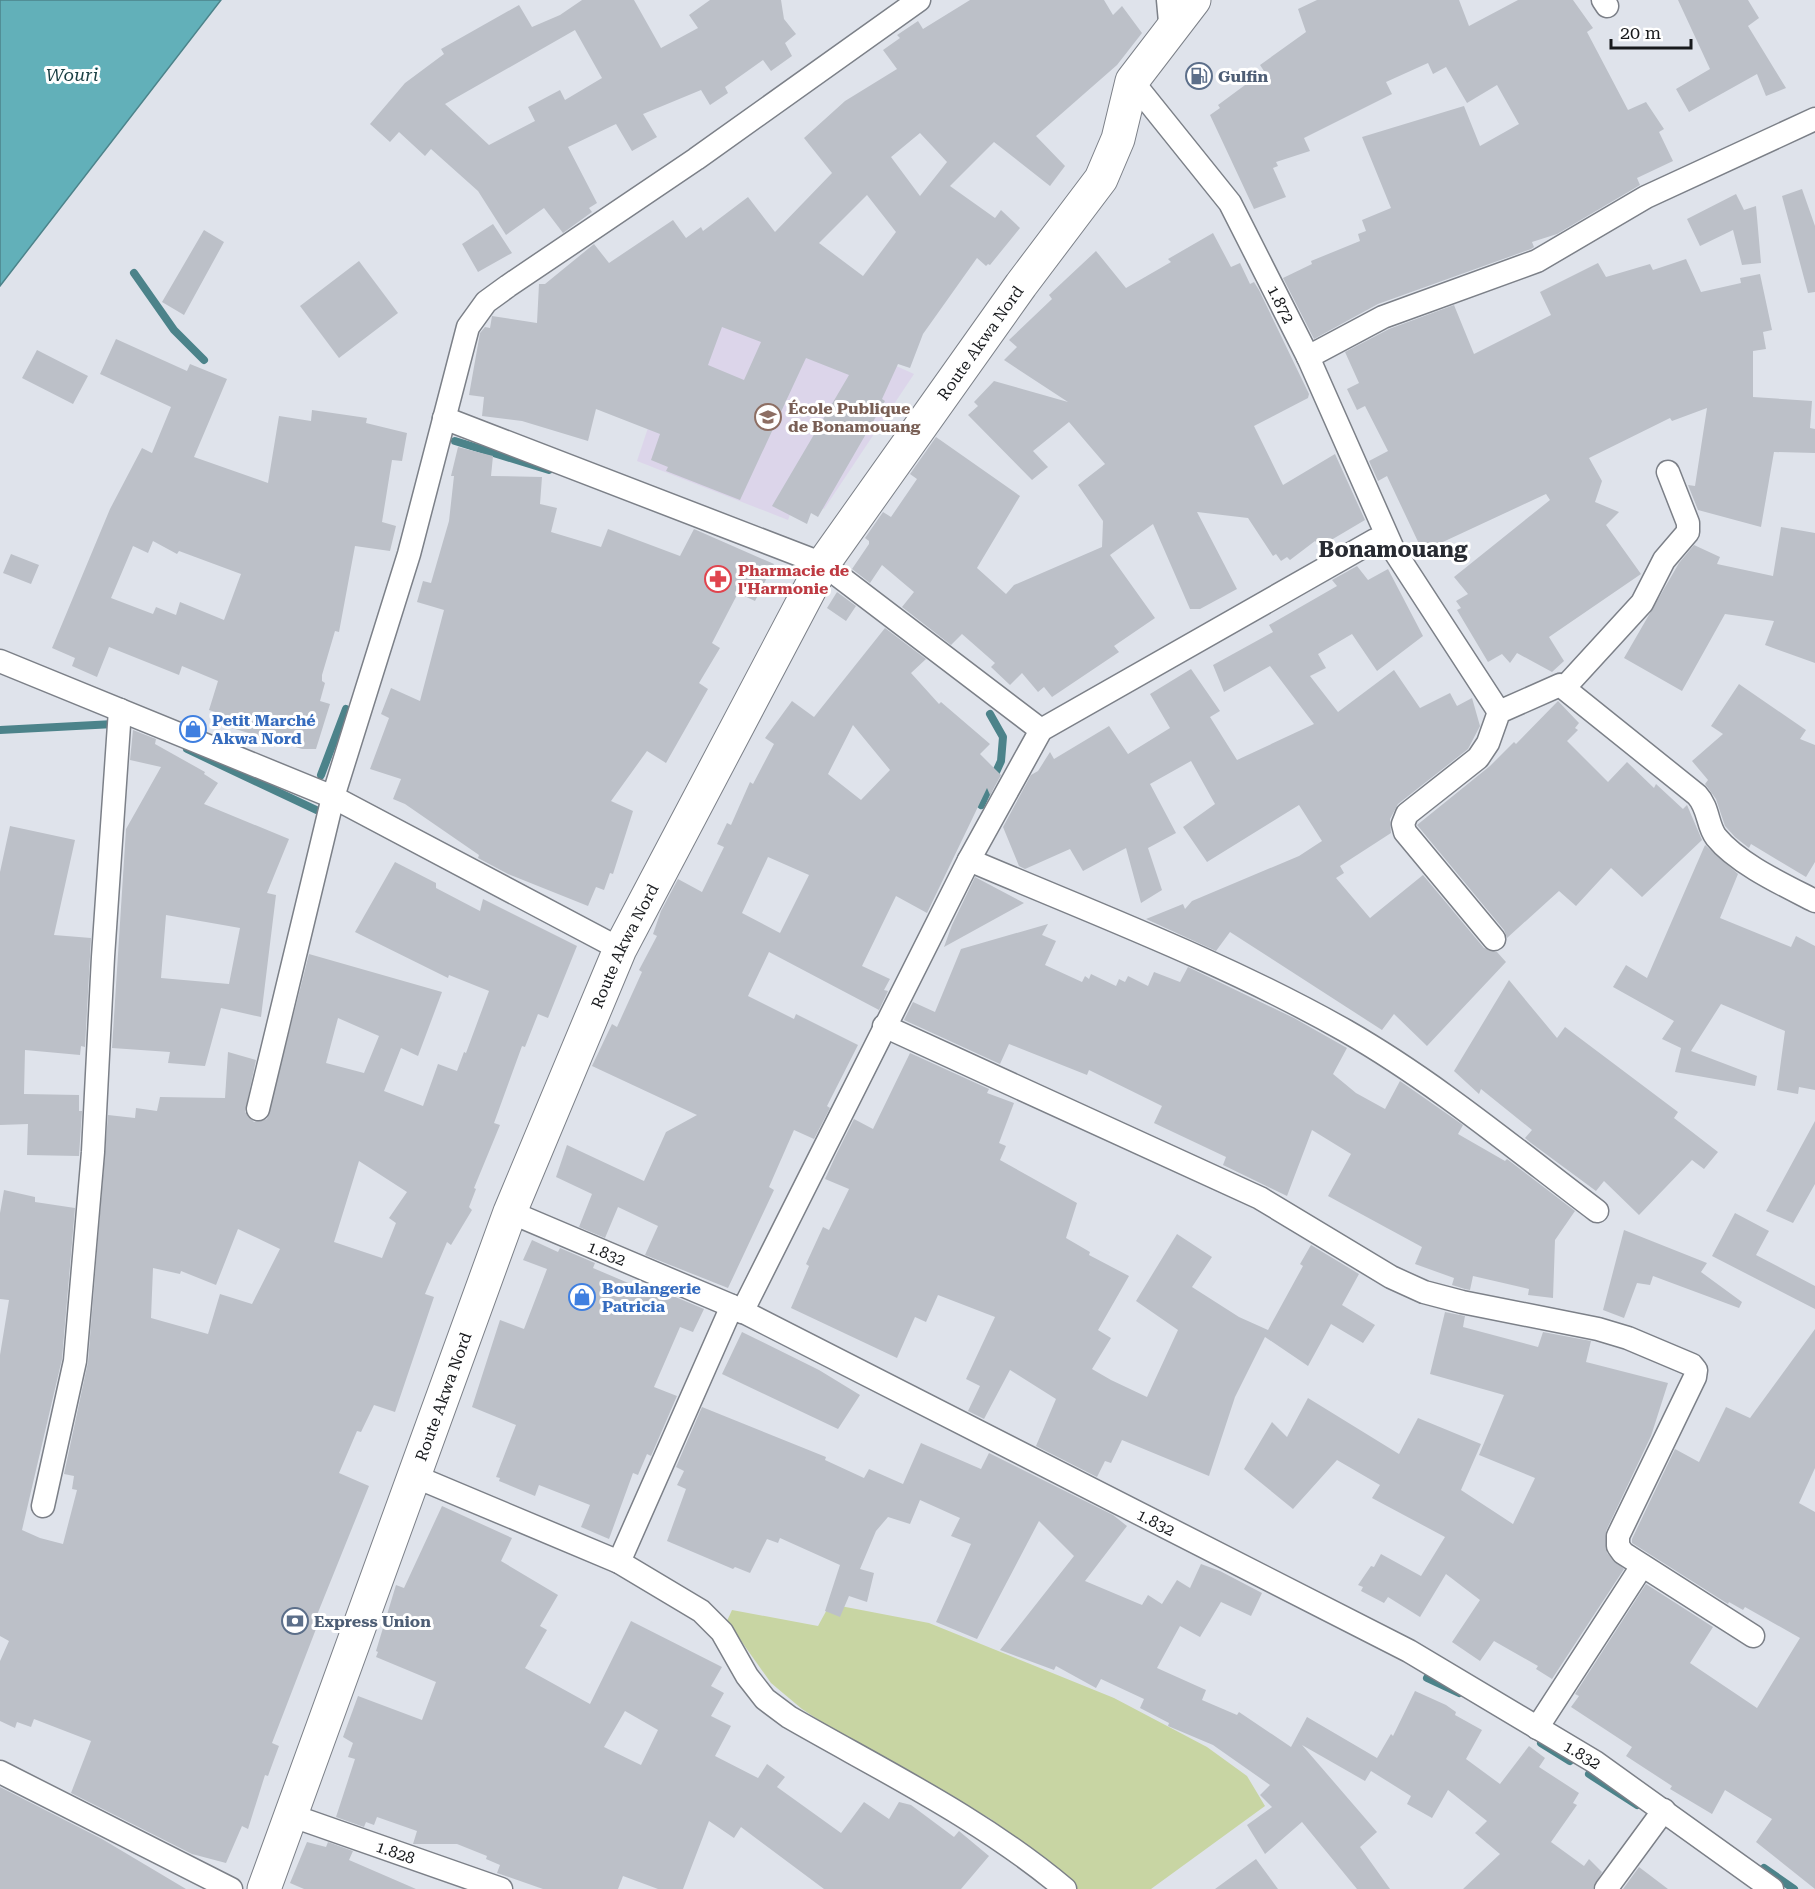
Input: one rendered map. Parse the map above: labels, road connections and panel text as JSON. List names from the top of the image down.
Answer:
{
  "streets": {
    "main road": ["Route Akwa Nord"],
    "street": ["1.872", "1.832", "1.828"]
  },
  "crossings": [
    ["1.872", "Route Akwa Nord"],
    ["Route Akwa Nord", "1.832"],
    ["Route Akwa Nord", "1.828"]
  ],
  "districts": ["Bonamouang"],
  "water": ["Wouri"],
  "places": {
    "fuel station": ["Gulfin"],
    "school or university": ["École Publique de Bonamouang"],
    "pharmacy": ["Pharmacie de l'Harmonie"],
    "shop": ["Petit Marché Akwa Nord", "Boulangerie Patricia"],
    "bank": ["Express Union"]
  },
  "scale_bar": "20 m"
}
